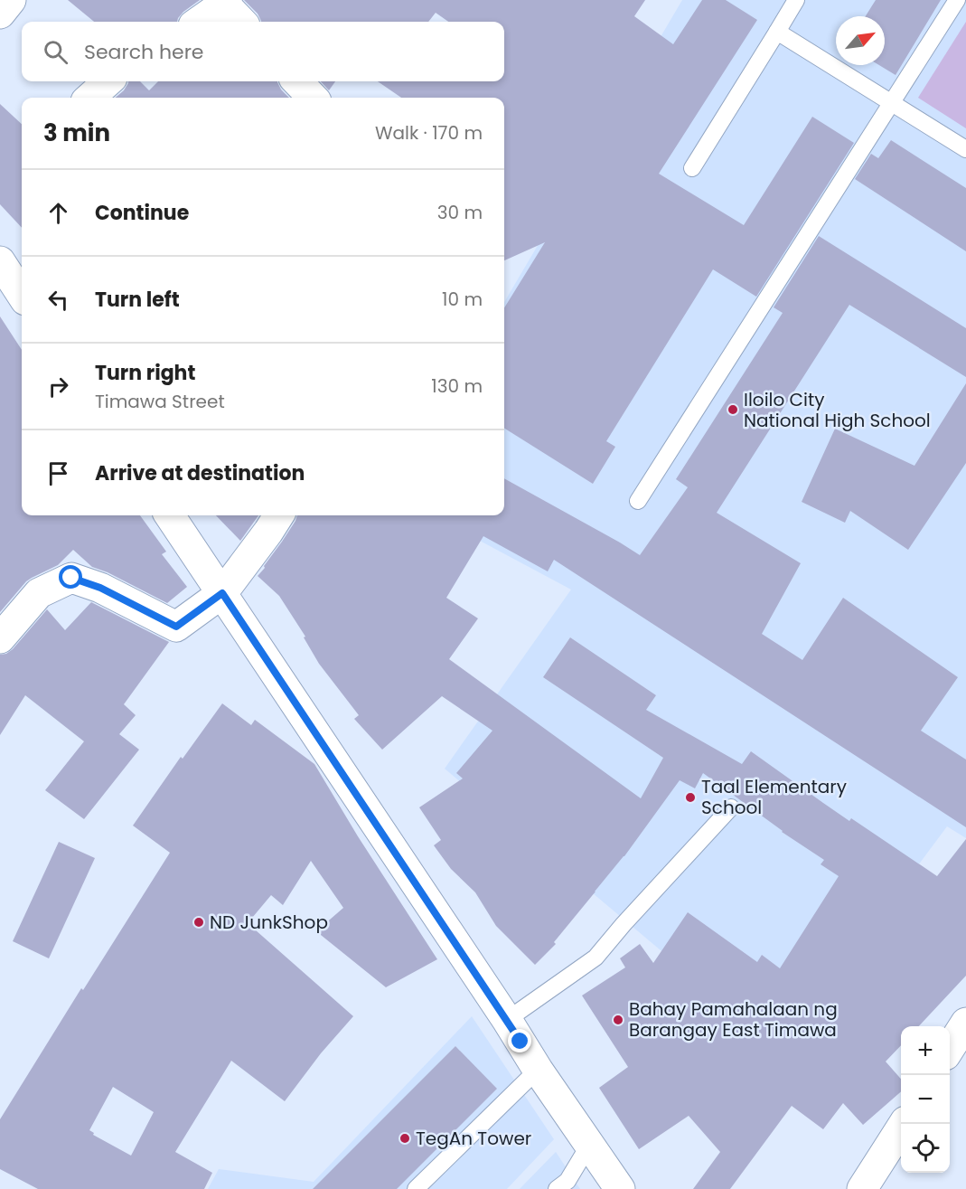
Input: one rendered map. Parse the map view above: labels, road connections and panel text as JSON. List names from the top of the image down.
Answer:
{
  "places": [
    "Iloilo City National High School",
    "Taal Elementary School",
    "ND JunkShop",
    "Bahay Pamahalaan ng Barangay East Timawa",
    "TegAn Tower"
  ],
  "north": "top right",
  "page": {
    "search": "Search here",
    "heading": ["3 min", "Walk · 170 m"],
    "list": [
      ["Continue", "30 m"],
      ["Turn left", "10 m"],
      ["Turn right", "Timawa Street", "130 m"],
      "Arrive at destination"
    ],
    "map_buttons": ["+", "−"]
  }
}
